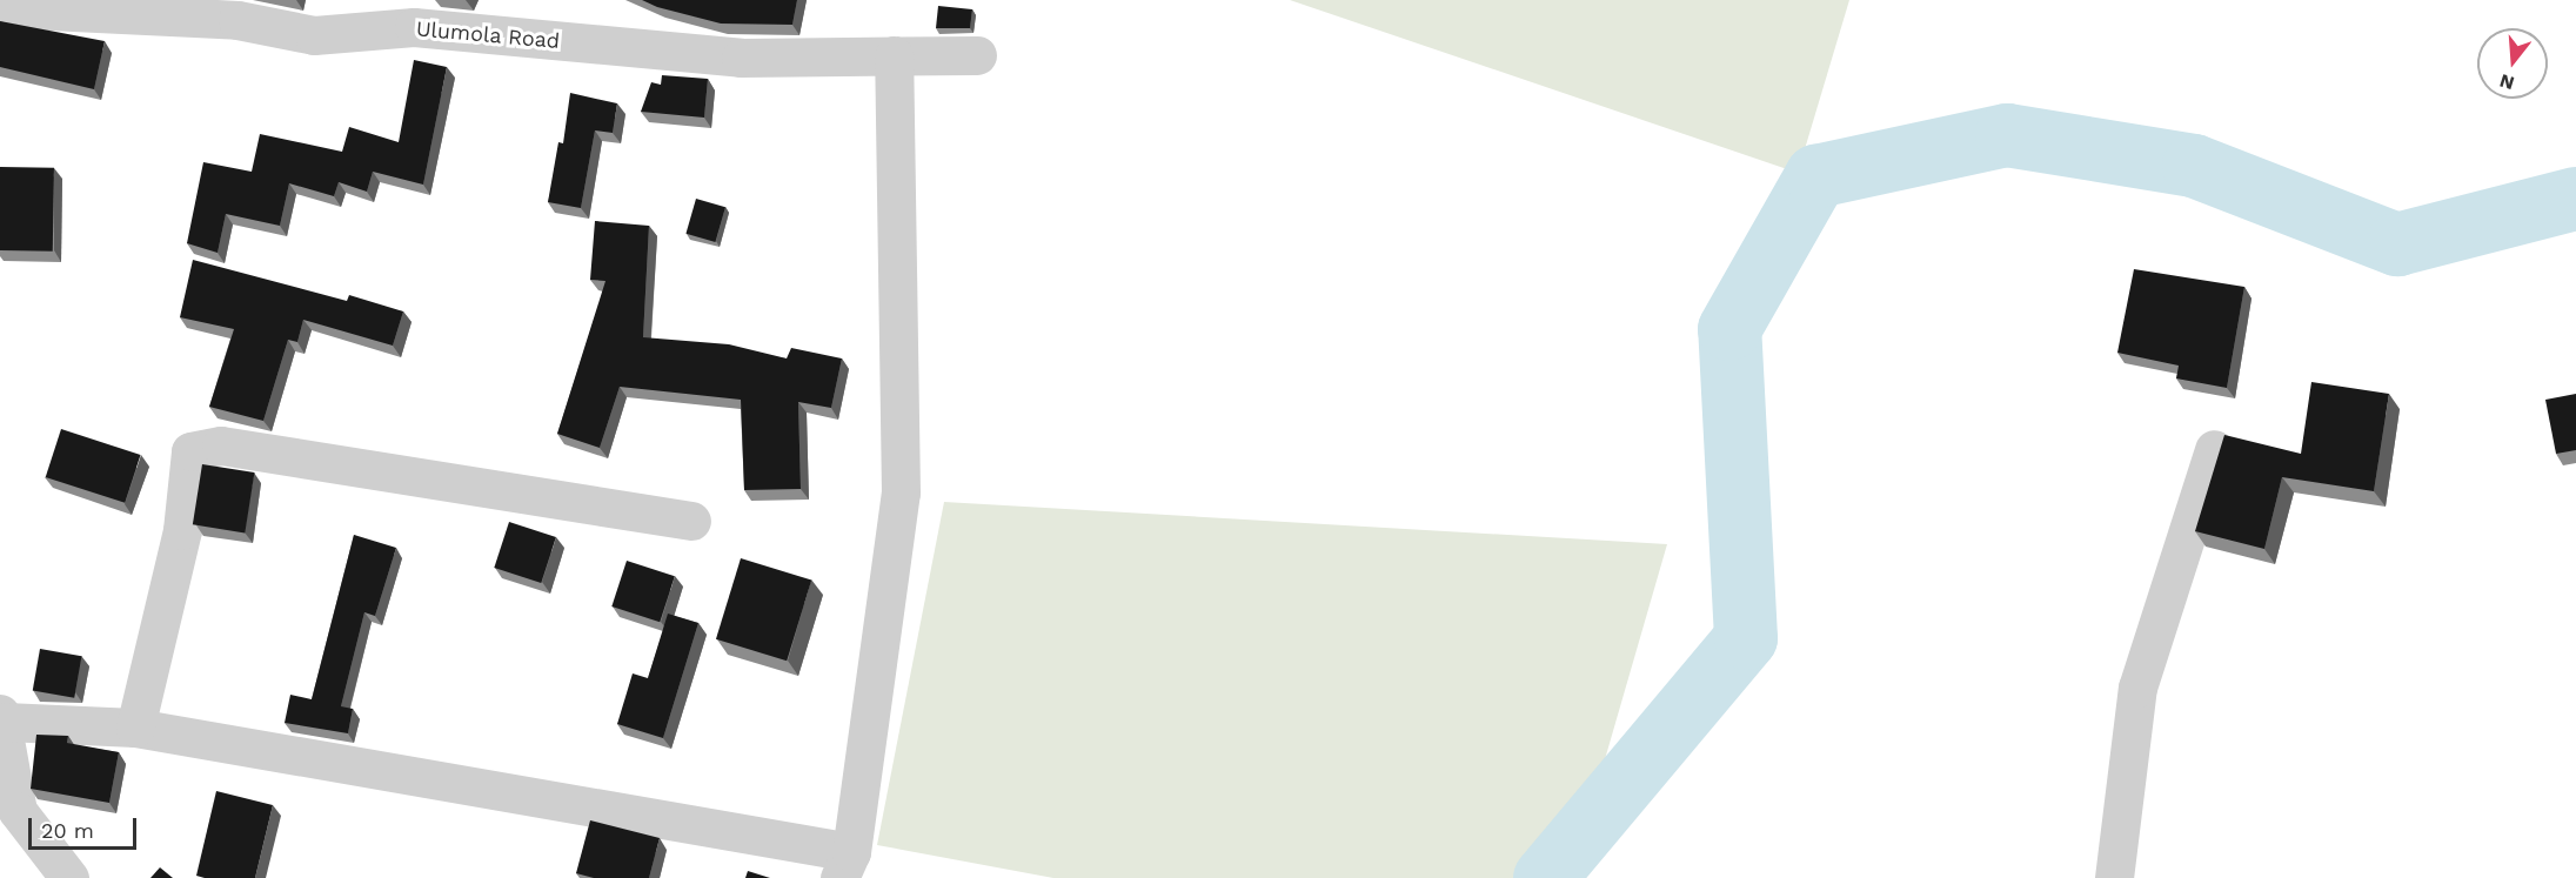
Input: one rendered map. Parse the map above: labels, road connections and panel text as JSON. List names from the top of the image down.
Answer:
{
  "streets": {
    "street": ["Ulumola Road"]
  },
  "scale_bar": "20 m",
  "north": "bottom"
}
